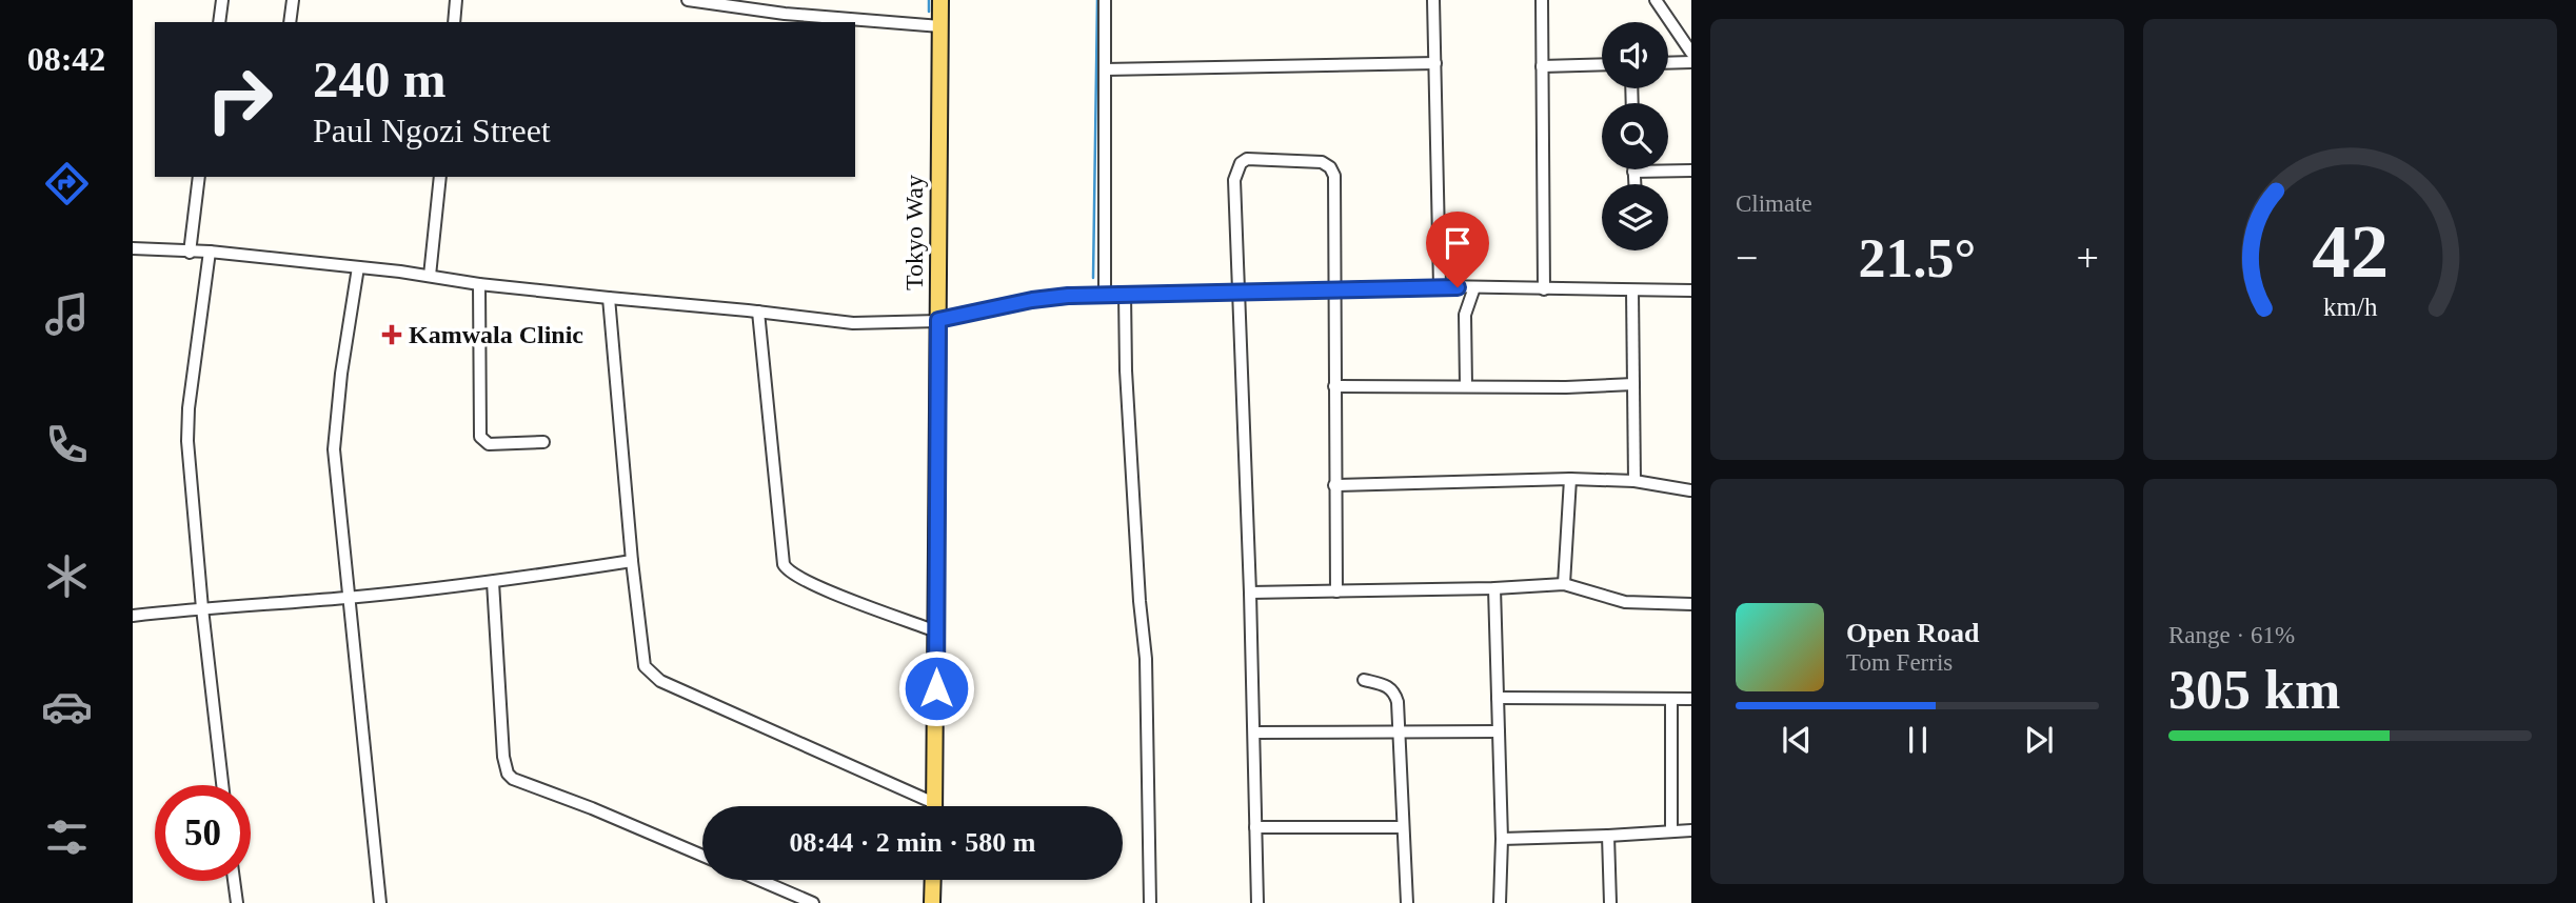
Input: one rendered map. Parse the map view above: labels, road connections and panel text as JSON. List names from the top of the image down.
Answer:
{
  "streets": {
    "main road": ["Tokyo Way"]
  },
  "places": {
    "health": ["Kamwala Clinic"]
  },
  "page": {
    "tabs": "08:42",
    "tile": [
      "Climate",
      ["Range · 61%", "305 km"]
    ],
    "turn": ["240 m", "Paul Ngozi Street"],
    "heat": ["−", "21.5°", "+"],
    "song": ["Open Road", "Tom Ferris"],
    "limit": "50",
    "trip": "08:44 · 2 min · 580 m",
    "gauge": ["42", "km/h"]
  }
}
